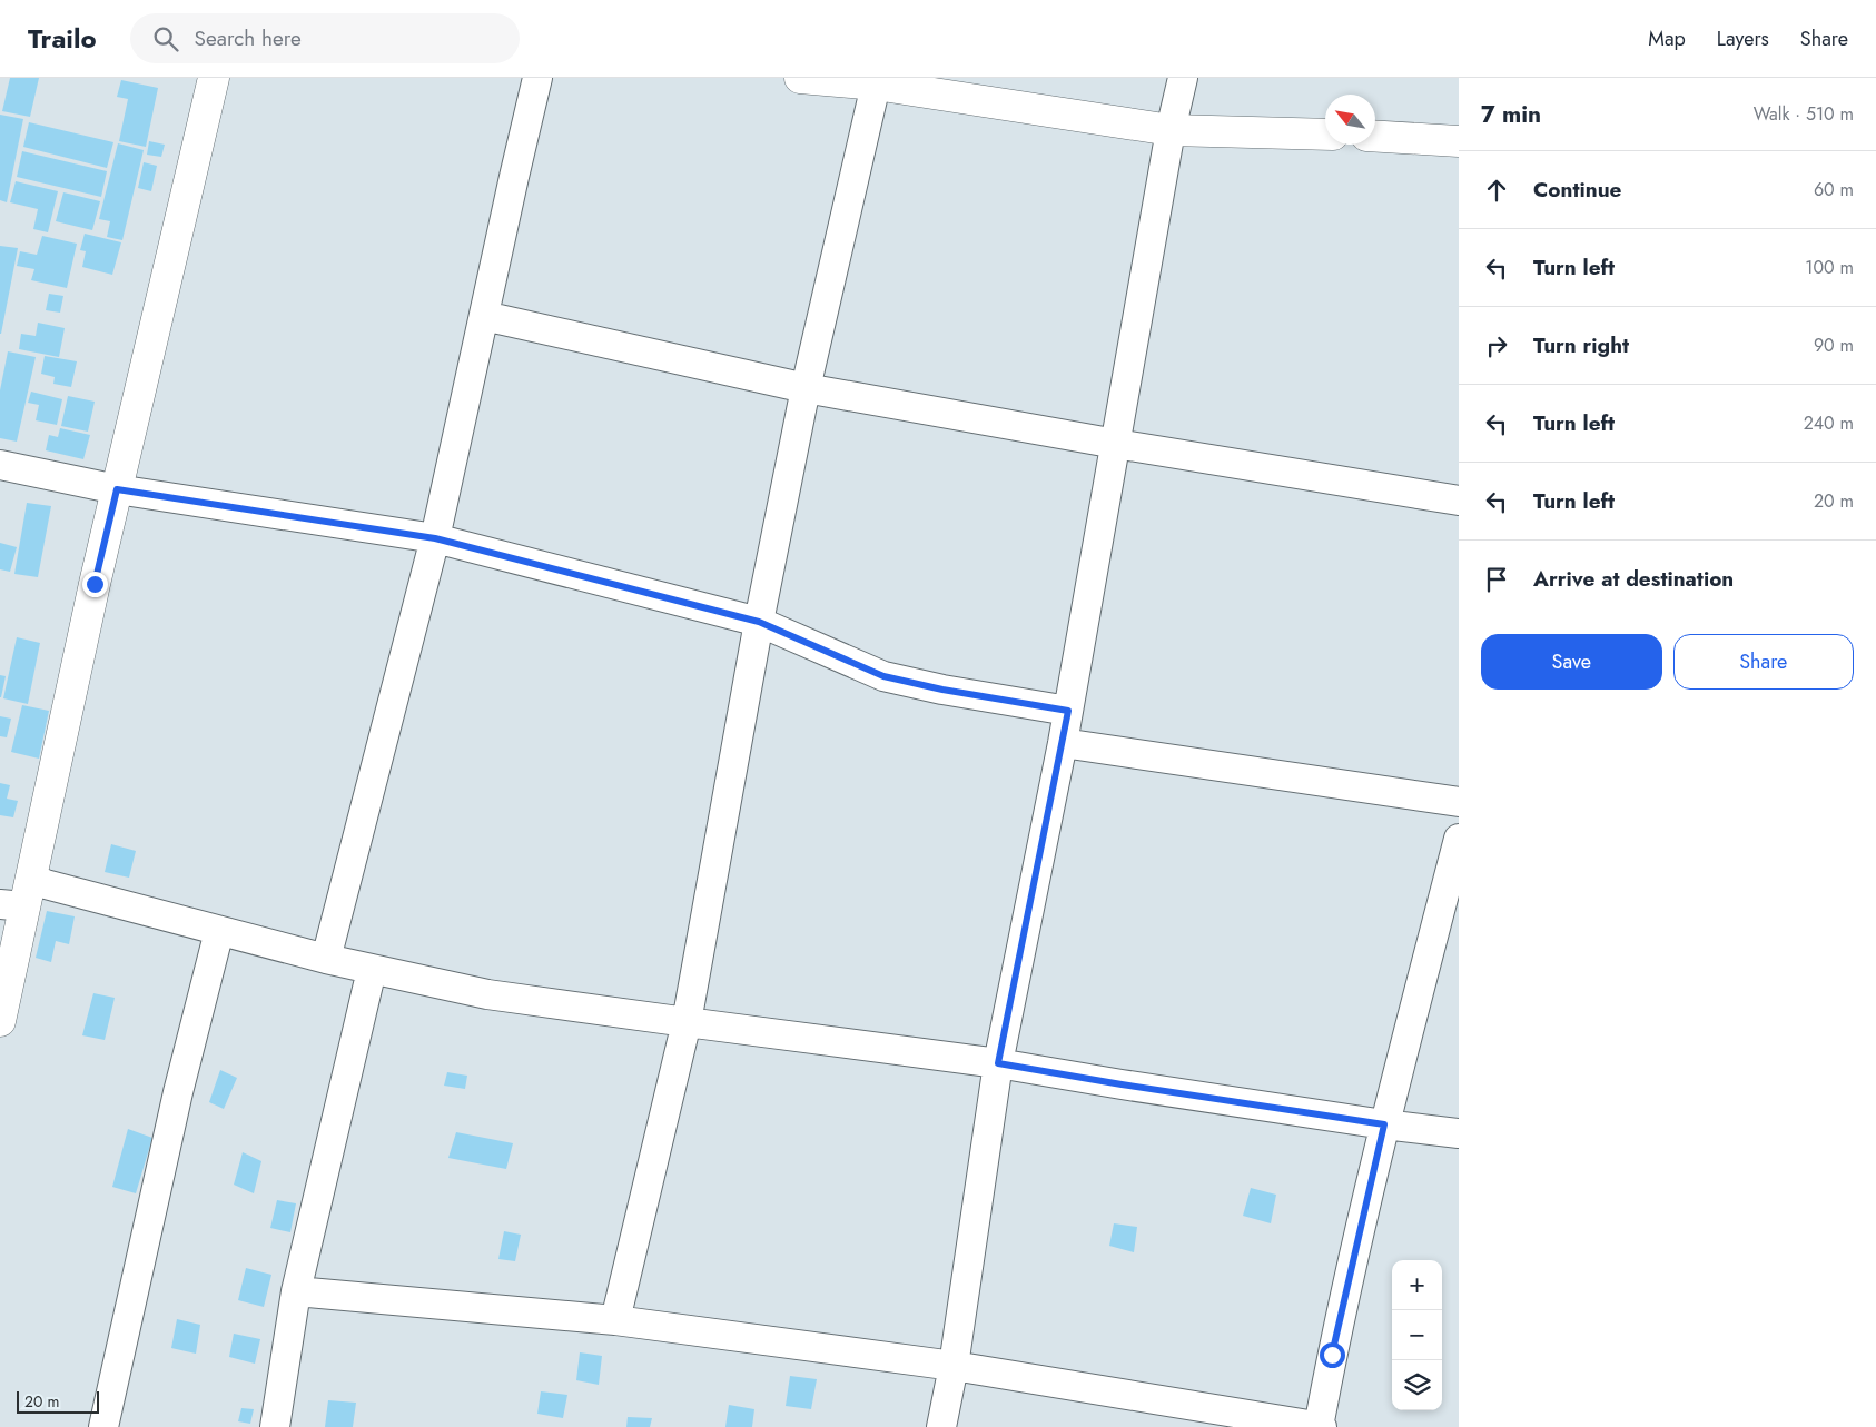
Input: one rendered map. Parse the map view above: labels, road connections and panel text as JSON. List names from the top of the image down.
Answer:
{
  "scale_bar": "20 m",
  "north": "top left",
  "page": {
    "header": "Trailo",
    "search": "Search here",
    "nav": ["Map", "Layers", "Share"],
    "heading": ["7 min", "Walk · 510 m"],
    "list": [
      ["Continue", "60 m"],
      ["Turn left", "100 m"],
      ["Turn right", "90 m"],
      ["Turn left", "240 m"],
      ["Turn left", "20 m"],
      "Arrive at destination"
    ],
    "buttons": ["Save", "Share"],
    "map_buttons": ["+", "−"],
    "scale": "20 m"
  }
}
